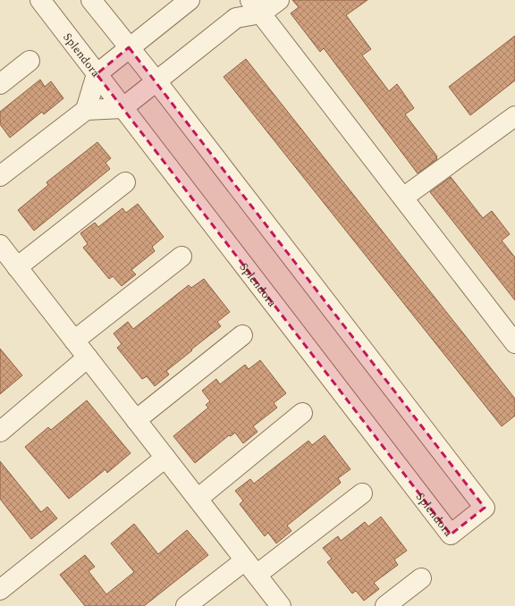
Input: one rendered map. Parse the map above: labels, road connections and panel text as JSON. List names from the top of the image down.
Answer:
{
  "streets": {
    "street": ["Splendora"]
  }
}
